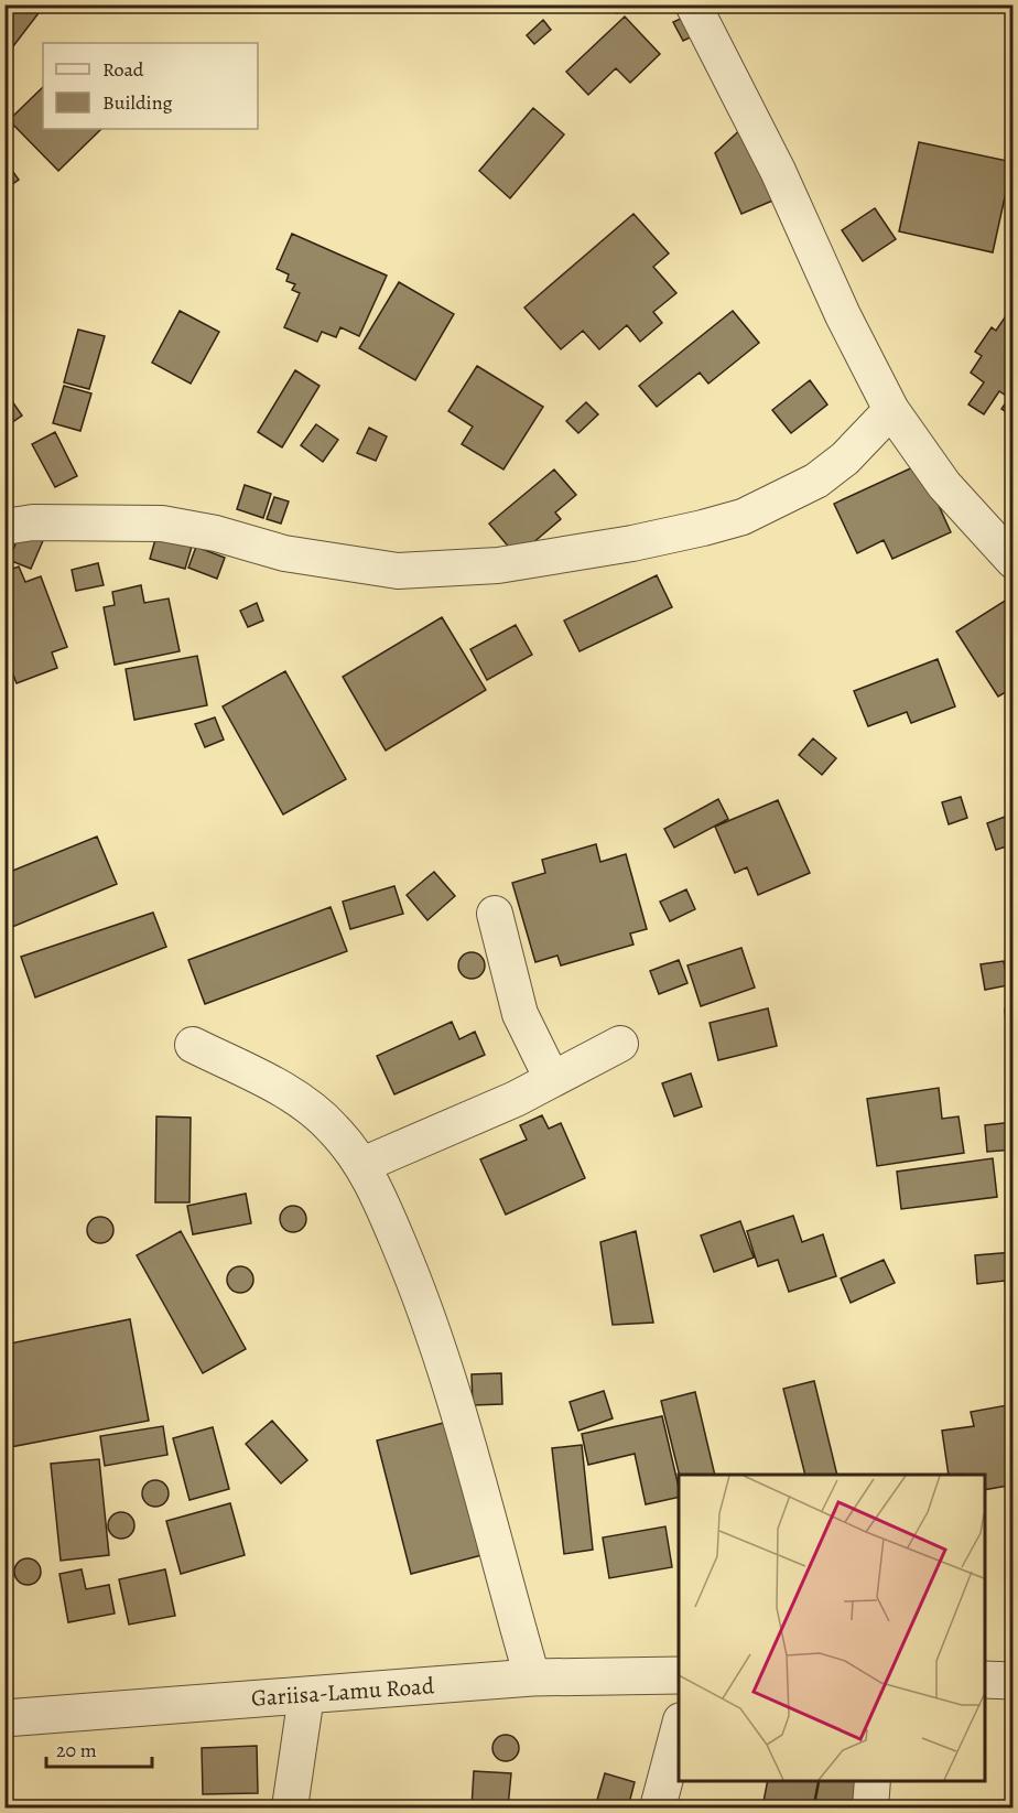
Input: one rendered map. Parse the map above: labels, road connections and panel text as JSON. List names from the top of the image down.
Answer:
{
  "streets": {
    "street": ["Gariisa-Lamu Road"]
  },
  "legend": ["Road", "Building"],
  "scale_bar": "20 m"
}
